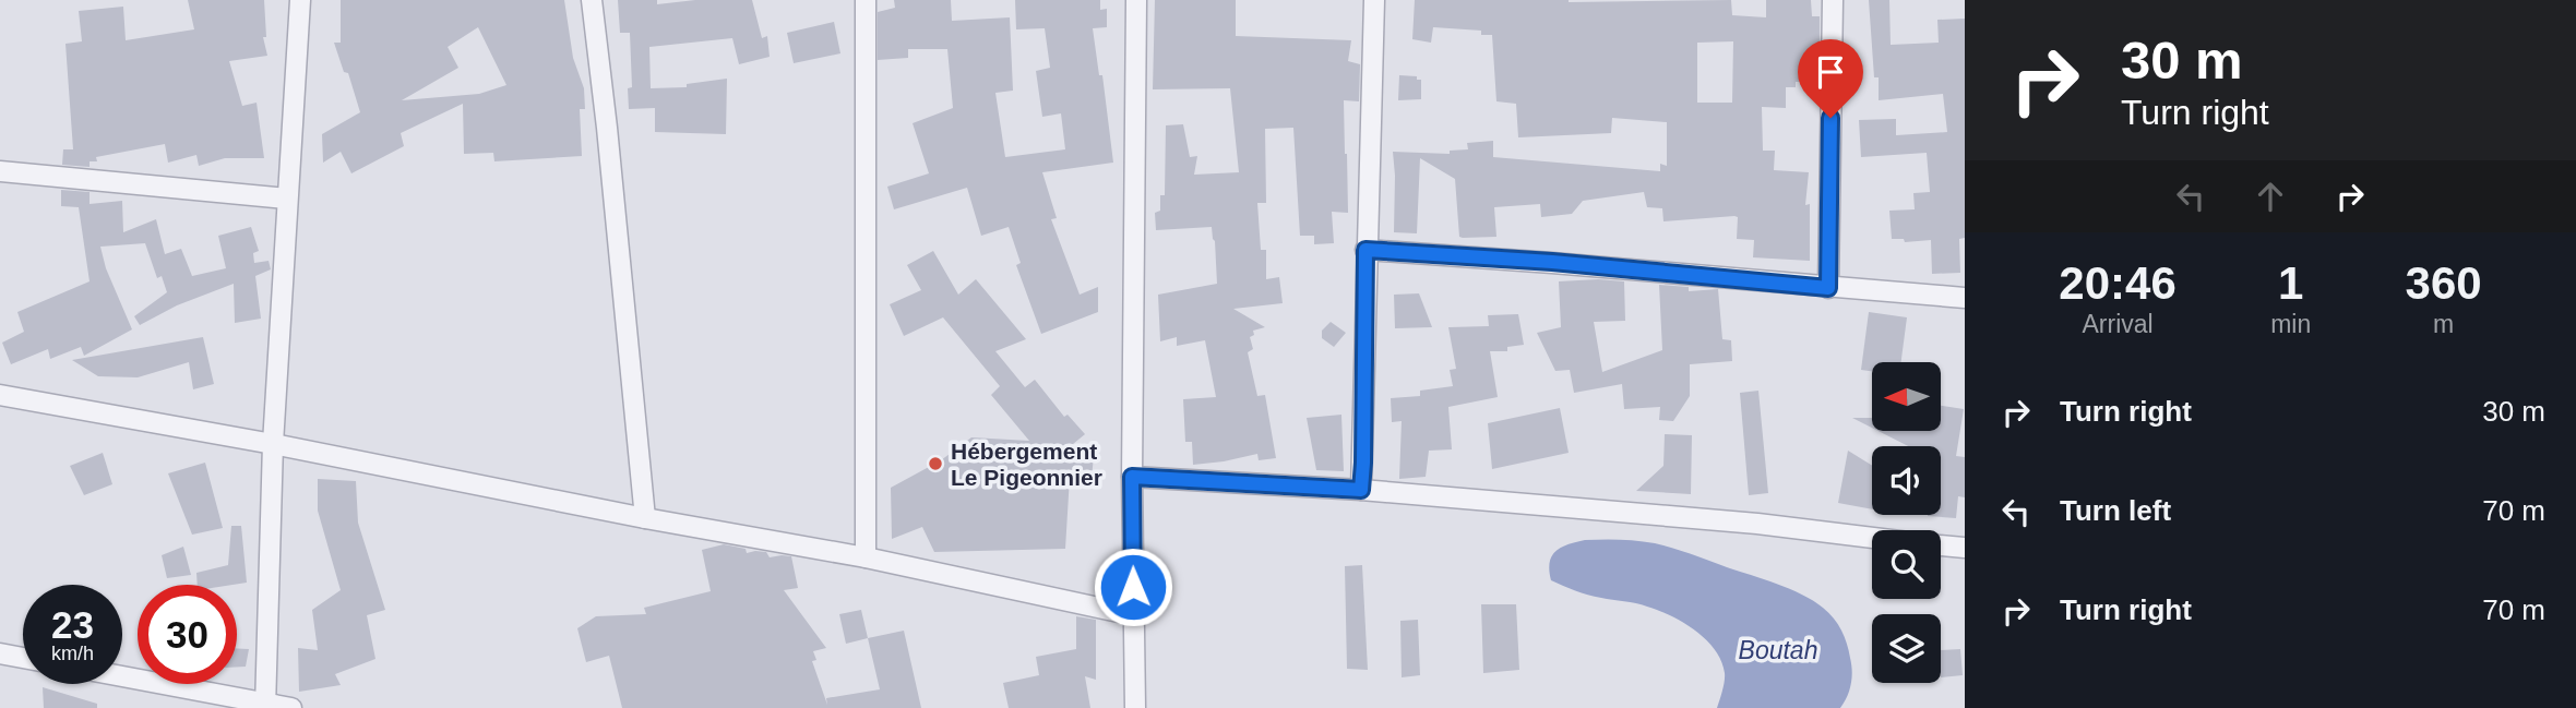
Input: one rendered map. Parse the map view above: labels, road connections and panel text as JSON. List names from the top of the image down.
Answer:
{
  "water": ["Boutah"],
  "places": ["Hébergement Le Pigeonnier"],
  "north": "left",
  "page": {
    "turn": ["30 m", "Turn right"],
    "eta": [
      "20:46",
      "Arrival",
      "1",
      "min",
      "360",
      "m"
    ],
    "list": [
      {
        "name": "Turn right",
        "value": "30 m"
      },
      {
        "name": "Turn left",
        "value": "70 m"
      },
      {
        "name": "Turn right",
        "value": "70 m"
      }
    ],
    "speed": "23 km/h",
    "limit": "30"
  }
}
